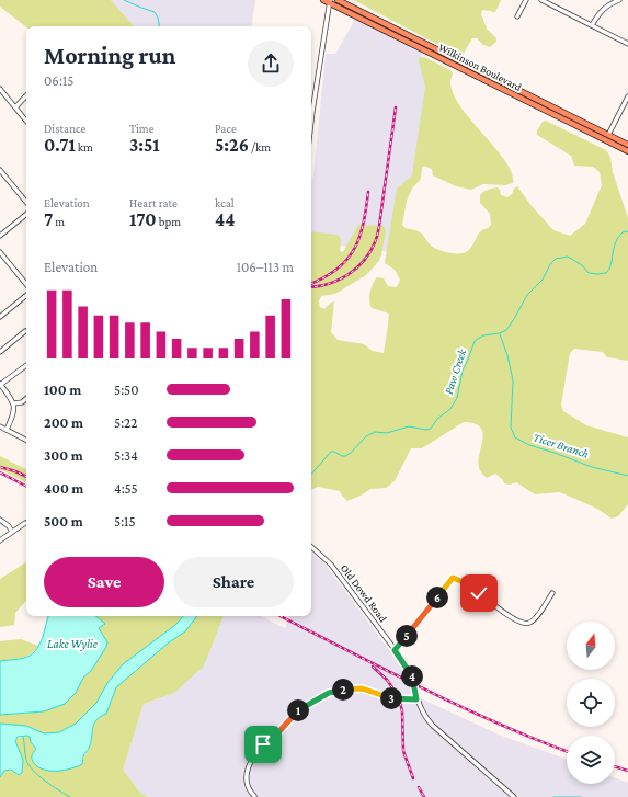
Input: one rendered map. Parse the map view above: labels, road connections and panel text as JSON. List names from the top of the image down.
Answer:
{
  "streets": {
    "main road": ["Wilkinson Boulevard"],
    "street": ["Old Dowd Road"]
  },
  "water": ["Paw Creek", "Ticer Branch", "Lake Wylie"],
  "north": "top",
  "page": {
    "heading": ["Morning run", "06:15"],
    "stats": [
      ["Distance", "0.71 km"],
      ["Time", "3:51"],
      ["Pace", "5:26 /km"],
      ["Elevation", "7 m"],
      ["Heart rate", "170 bpm"],
      ["kcal", "44"]
    ],
    "chart": ["Elevation", "106–113 m"],
    "list": [
      {
        "name": "100 m",
        "note": "5:50"
      },
      {
        "name": "200 m",
        "note": "5:22"
      },
      {
        "name": "300 m",
        "note": "5:34"
      },
      {
        "name": "400 m",
        "note": "4:55"
      },
      {
        "name": "500 m",
        "note": "5:15"
      }
    ],
    "buttons": ["Save", "Share"],
    "pins": [
      "6",
      "5",
      "4",
      "2",
      "3",
      "1"
    ]
  }
}
